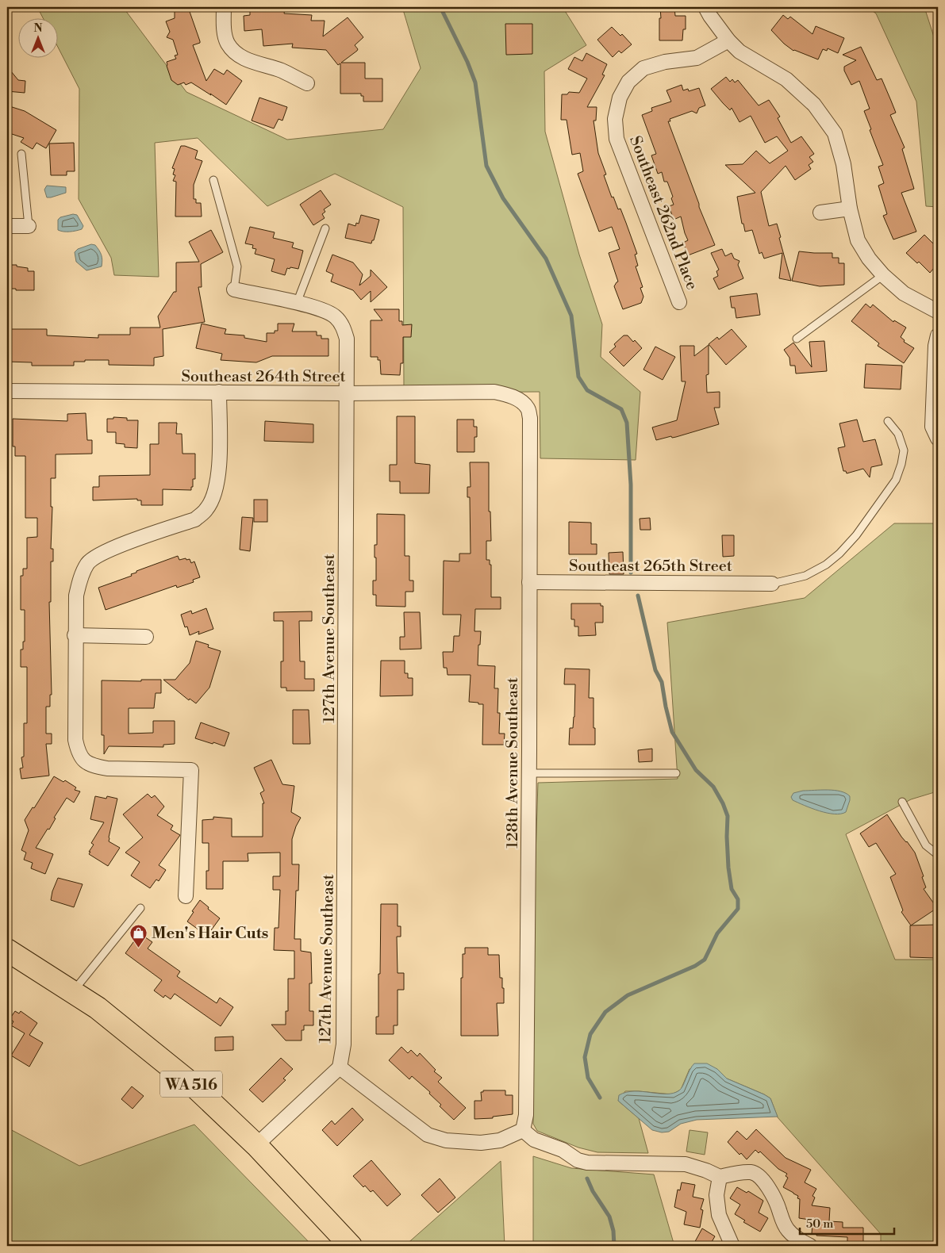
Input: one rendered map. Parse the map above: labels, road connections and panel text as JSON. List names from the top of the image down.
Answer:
{
  "streets": {
    "main road": ["WA 516"],
    "street": [
      "Southeast 262nd Place",
      "Southeast 264th Street",
      "Southeast 265th Street",
      "127th Avenue Southeast",
      "128th Avenue Southeast"
    ]
  },
  "crossings": [
    ["Southeast 264th Street", "127th Avenue Southeast"],
    ["Southeast 264th Street", "128th Avenue Southeast"],
    ["Southeast 265th Street", "128th Avenue Southeast"]
  ],
  "places": {
    "shop": ["Men's Hair Cuts"]
  },
  "scale_bar": "50 m",
  "north": "top"
}
